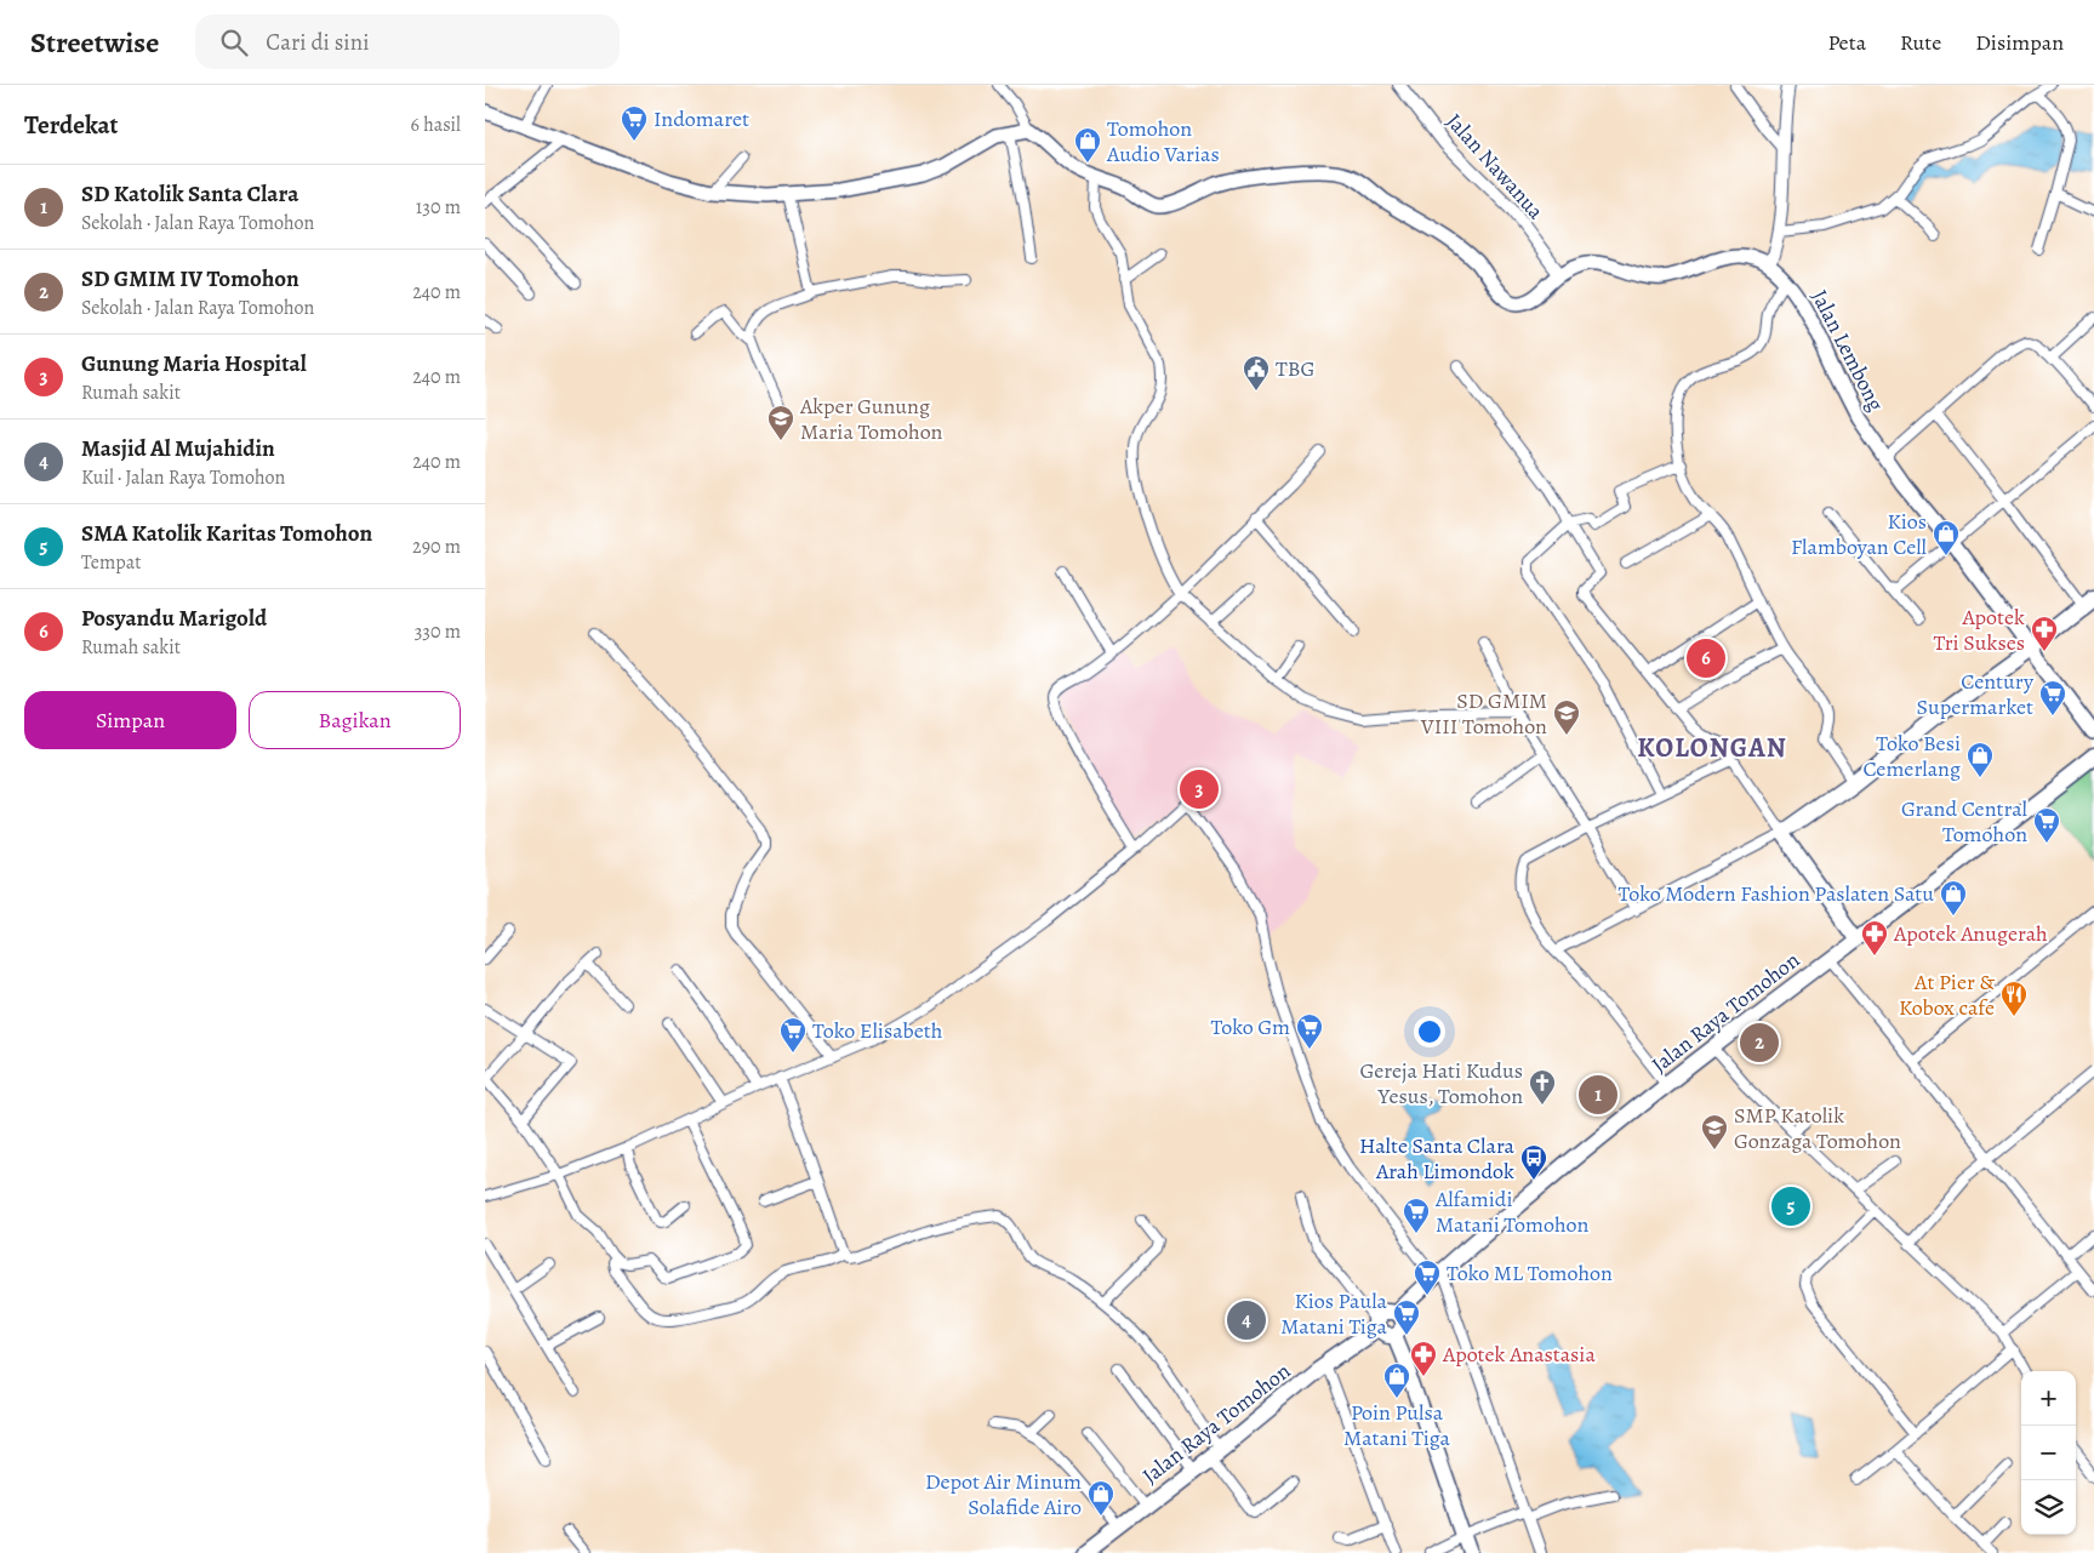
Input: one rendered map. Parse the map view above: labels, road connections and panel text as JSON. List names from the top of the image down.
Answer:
{
  "streets": {
    "main road": ["Jalan Lembong", "Jalan Raya Tomohon"],
    "street": ["Jalan Nawanua"]
  },
  "crossings": [
    ["Jalan Nawanua", "Jalan Lembong"]
  ],
  "districts": ["KOLONGAN"],
  "places": {
    "supermarket": [
      "Indomaret",
      "Century Supermarket",
      "Grand Central Tomohon",
      "Toko Gm",
      "Toko Elisabeth",
      "Alfamidi Matani Tomohon",
      "Toko ML Tomohon",
      "Kios Paula Matani Tiga"
    ],
    "shop": [
      "Tomohon Audio Varias",
      "Kios Flamboyan Cell",
      "Toko Besi Cemerlang",
      "Toko Modern Fashion Paslaten Satu",
      "Poin Pulsa Matani Tiga",
      "Depot Air Minum Solafide Airo"
    ],
    "public building": ["TBG"],
    "school or university": ["Akper Gunung Maria Tomohon", "SD GMIM VIII Tomohon", "SMP Katolik Gonzaga Tomohon"],
    "pharmacy": ["Apotek Tri Sukses", "Apotek Anugerah", "Apotek Anastasia"],
    "restaurant": ["At Pier & Kobox cafe"],
    "church": ["Gereja Hati Kudus Yesus, Tomohon"],
    "bus stop": ["Halte Santa Clara Arah Limondok"]
  },
  "page": {
    "header": "Streetwise",
    "search": "Cari di sini",
    "nav": ["Peta", "Rute", "Disimpan"],
    "heading": ["Terdekat", "6 hasil"],
    "list": [
      {
        "mark": "1",
        "name": "SD Katolik Santa Clara",
        "note": "Sekolah · Jalan Raya Tomohon",
        "value": "130 m"
      },
      {
        "mark": "2",
        "name": "SD GMIM IV Tomohon",
        "note": "Sekolah · Jalan Raya Tomohon",
        "value": "240 m"
      },
      {
        "mark": "3",
        "name": "Gunung Maria Hospital",
        "note": "Rumah sakit",
        "value": "240 m"
      },
      {
        "mark": "4",
        "name": "Masjid Al Mujahidin",
        "note": "Kuil · Jalan Raya Tomohon",
        "value": "240 m"
      },
      {
        "mark": "5",
        "name": "SMA Katolik Karitas Tomohon",
        "note": "Tempat",
        "value": "290 m"
      },
      {
        "mark": "6",
        "name": "Posyandu Marigold",
        "note": "Rumah sakit",
        "value": "330 m"
      }
    ],
    "pins": [
      "6",
      "3",
      "2",
      "1",
      "5",
      "4"
    ],
    "buttons": ["Simpan", "Bagikan"],
    "map_buttons": ["+", "−"]
  }
}
